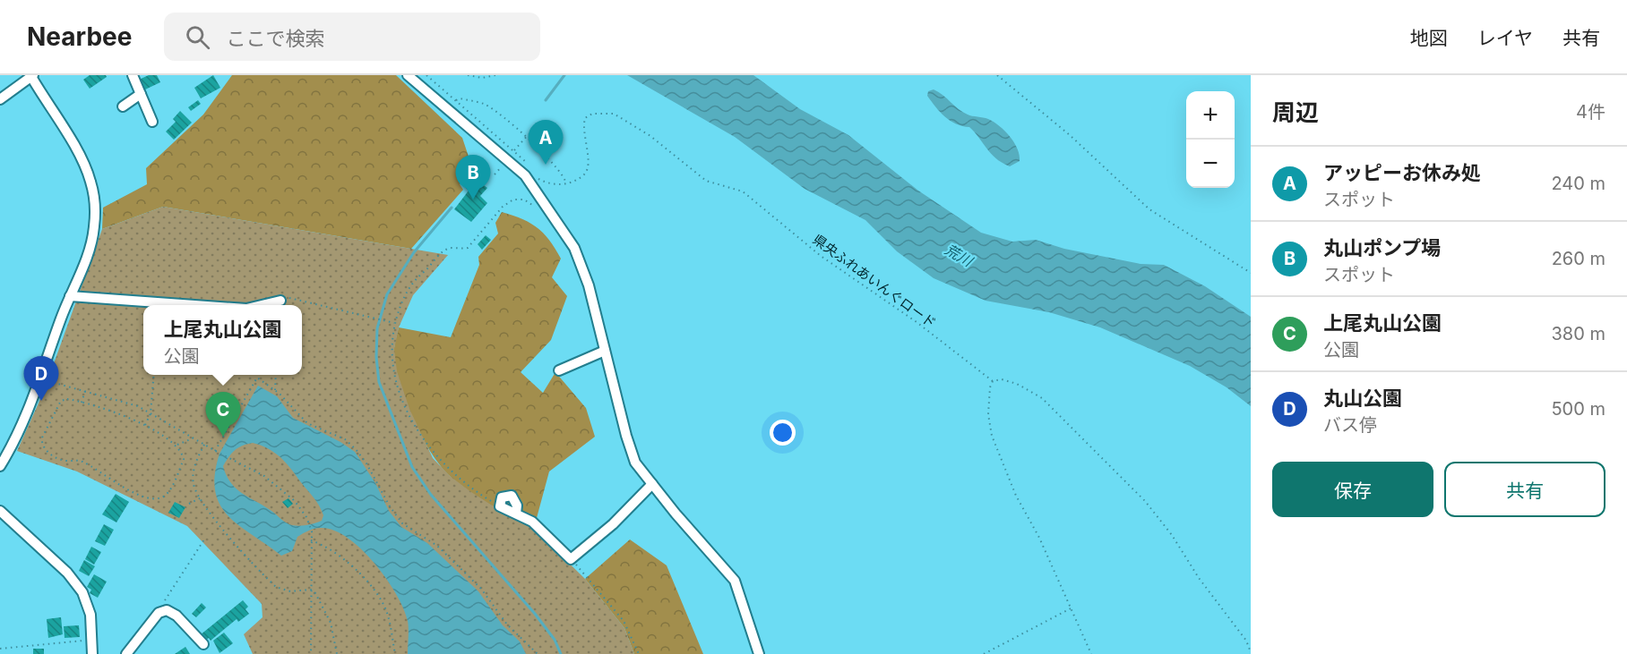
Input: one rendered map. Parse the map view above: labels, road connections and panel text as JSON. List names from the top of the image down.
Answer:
{
  "streets": {
    "path": ["県央ふれあいんぐロード"]
  },
  "water": ["荒川"],
  "page": {
    "header": "Nearbee",
    "search": "ここで検索",
    "nav": ["地図", "レイヤ", "共有"],
    "heading": ["周辺", "4件"],
    "map_buttons": ["+", "−"],
    "pins": [
      "A",
      "B",
      "D",
      "C"
    ],
    "list": [
      {
        "mark": "A",
        "name": "アッピーお休み処",
        "note": "スポット",
        "value": "240 m"
      },
      {
        "mark": "B",
        "name": "丸山ポンプ場",
        "note": "スポット",
        "value": "260 m"
      },
      {
        "mark": "C",
        "name": "上尾丸山公園",
        "note": "公園",
        "value": "380 m"
      },
      {
        "mark": "D",
        "name": "丸山公園",
        "note": "バス停",
        "value": "500 m"
      }
    ],
    "popup": ["上尾丸山公園", "公園"],
    "buttons": ["保存", "共有"]
  }
}
